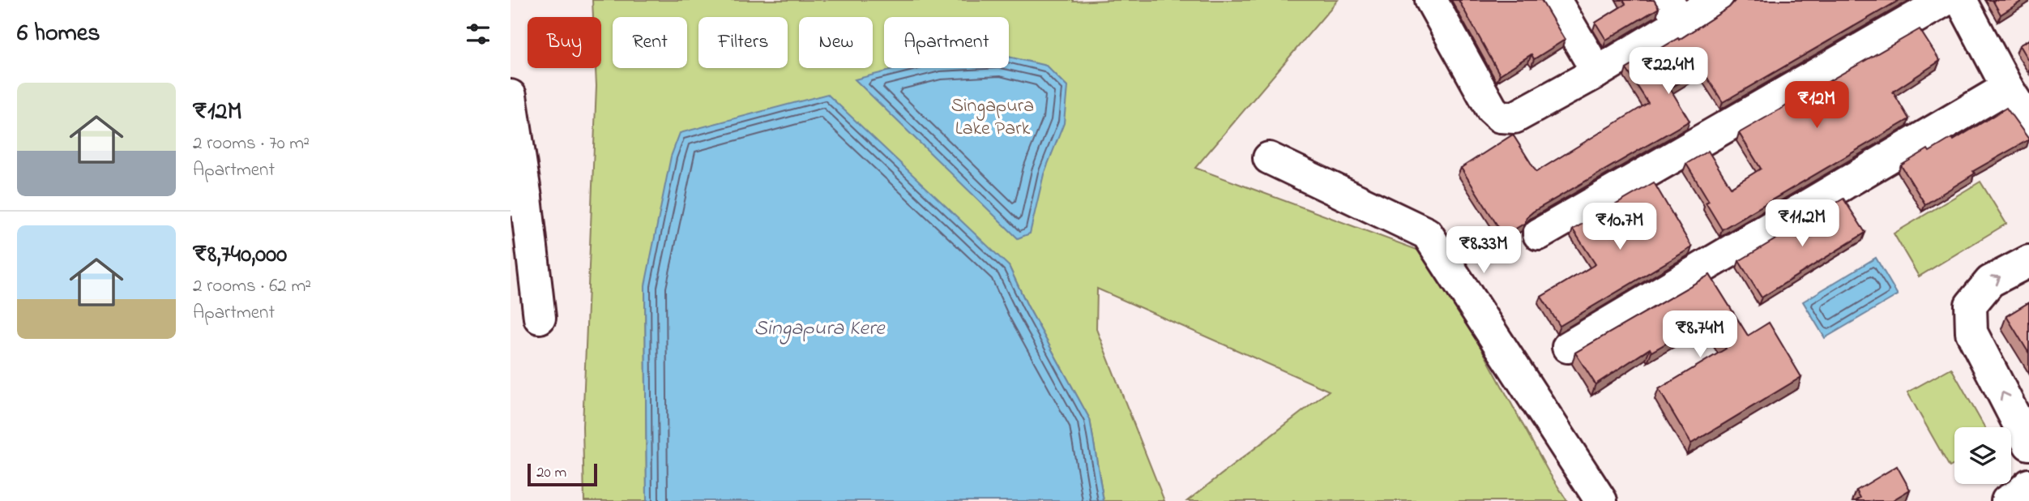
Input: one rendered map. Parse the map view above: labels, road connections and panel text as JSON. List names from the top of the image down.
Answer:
{
  "water": ["Singapura Kere"],
  "parks": ["Singapura Lake Park"],
  "scale_bar": "20 m",
  "page": {
    "heading": "6 homes",
    "chip": [
      "Buy",
      "Rent",
      "Filters",
      "New",
      "Apartment"
    ],
    "price": [
      "₹22.4M",
      "₹12M",
      "₹11.2M",
      "₹10.7M",
      "₹8.33M",
      "₹8.74M"
    ],
    "list": [
      {
        "name": "₹12M",
        "note": "2 rooms · 70 m² · Apartment"
      },
      {
        "name": "₹8,740,000",
        "note": "2 rooms · 62 m² · Apartment"
      }
    ],
    "scale": "20 m"
  }
}
